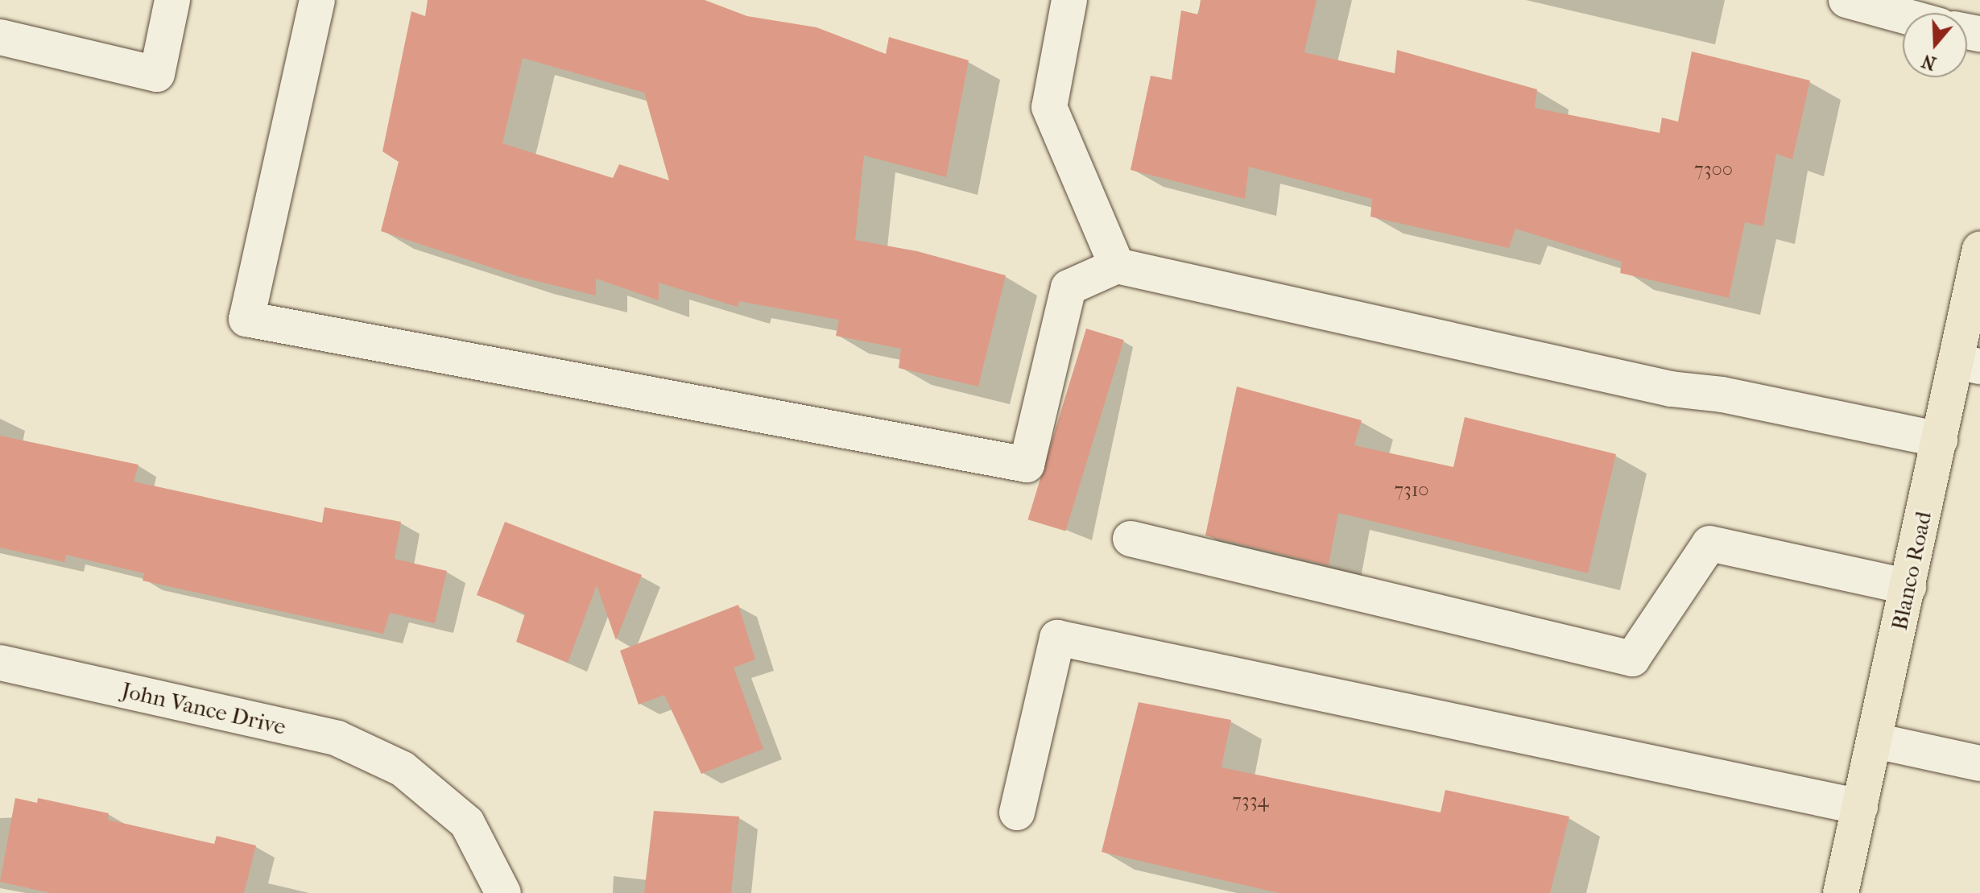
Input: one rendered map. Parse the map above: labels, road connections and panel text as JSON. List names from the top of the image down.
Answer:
{
  "streets": {
    "main road": ["Blanco Road"],
    "street": ["John Vance Drive"]
  },
  "house_numbers": ["7300", "7310", "7334"],
  "north": "bottom"
}
